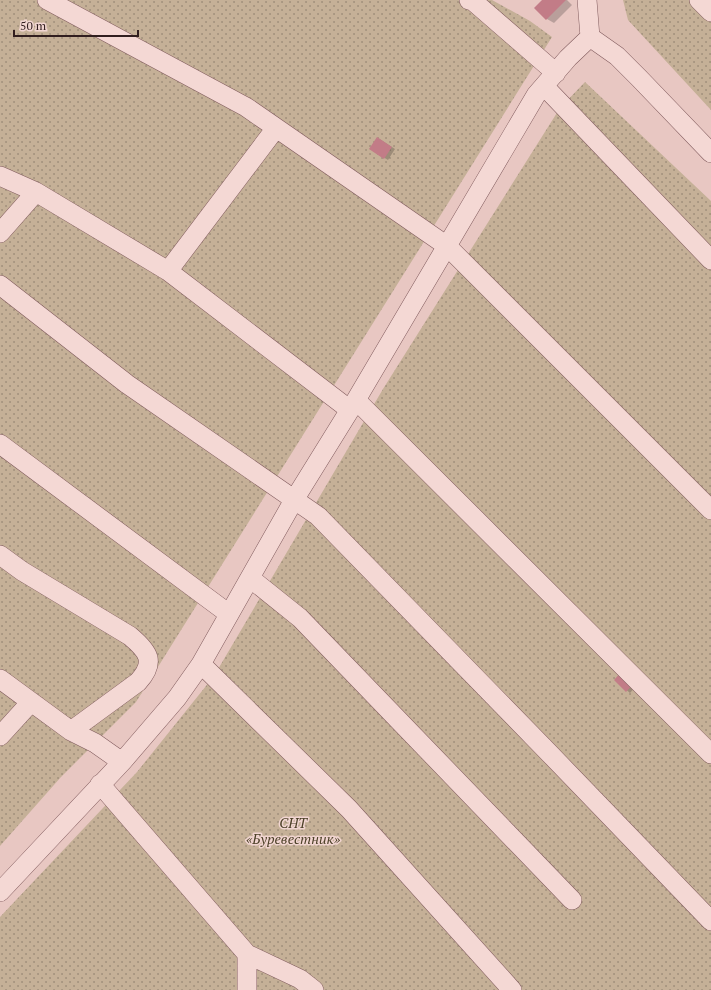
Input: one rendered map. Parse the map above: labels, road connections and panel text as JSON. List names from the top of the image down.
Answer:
{
  "parks": ["СНТ «Буревестник»"],
  "scale_bar": "50 m"
}
